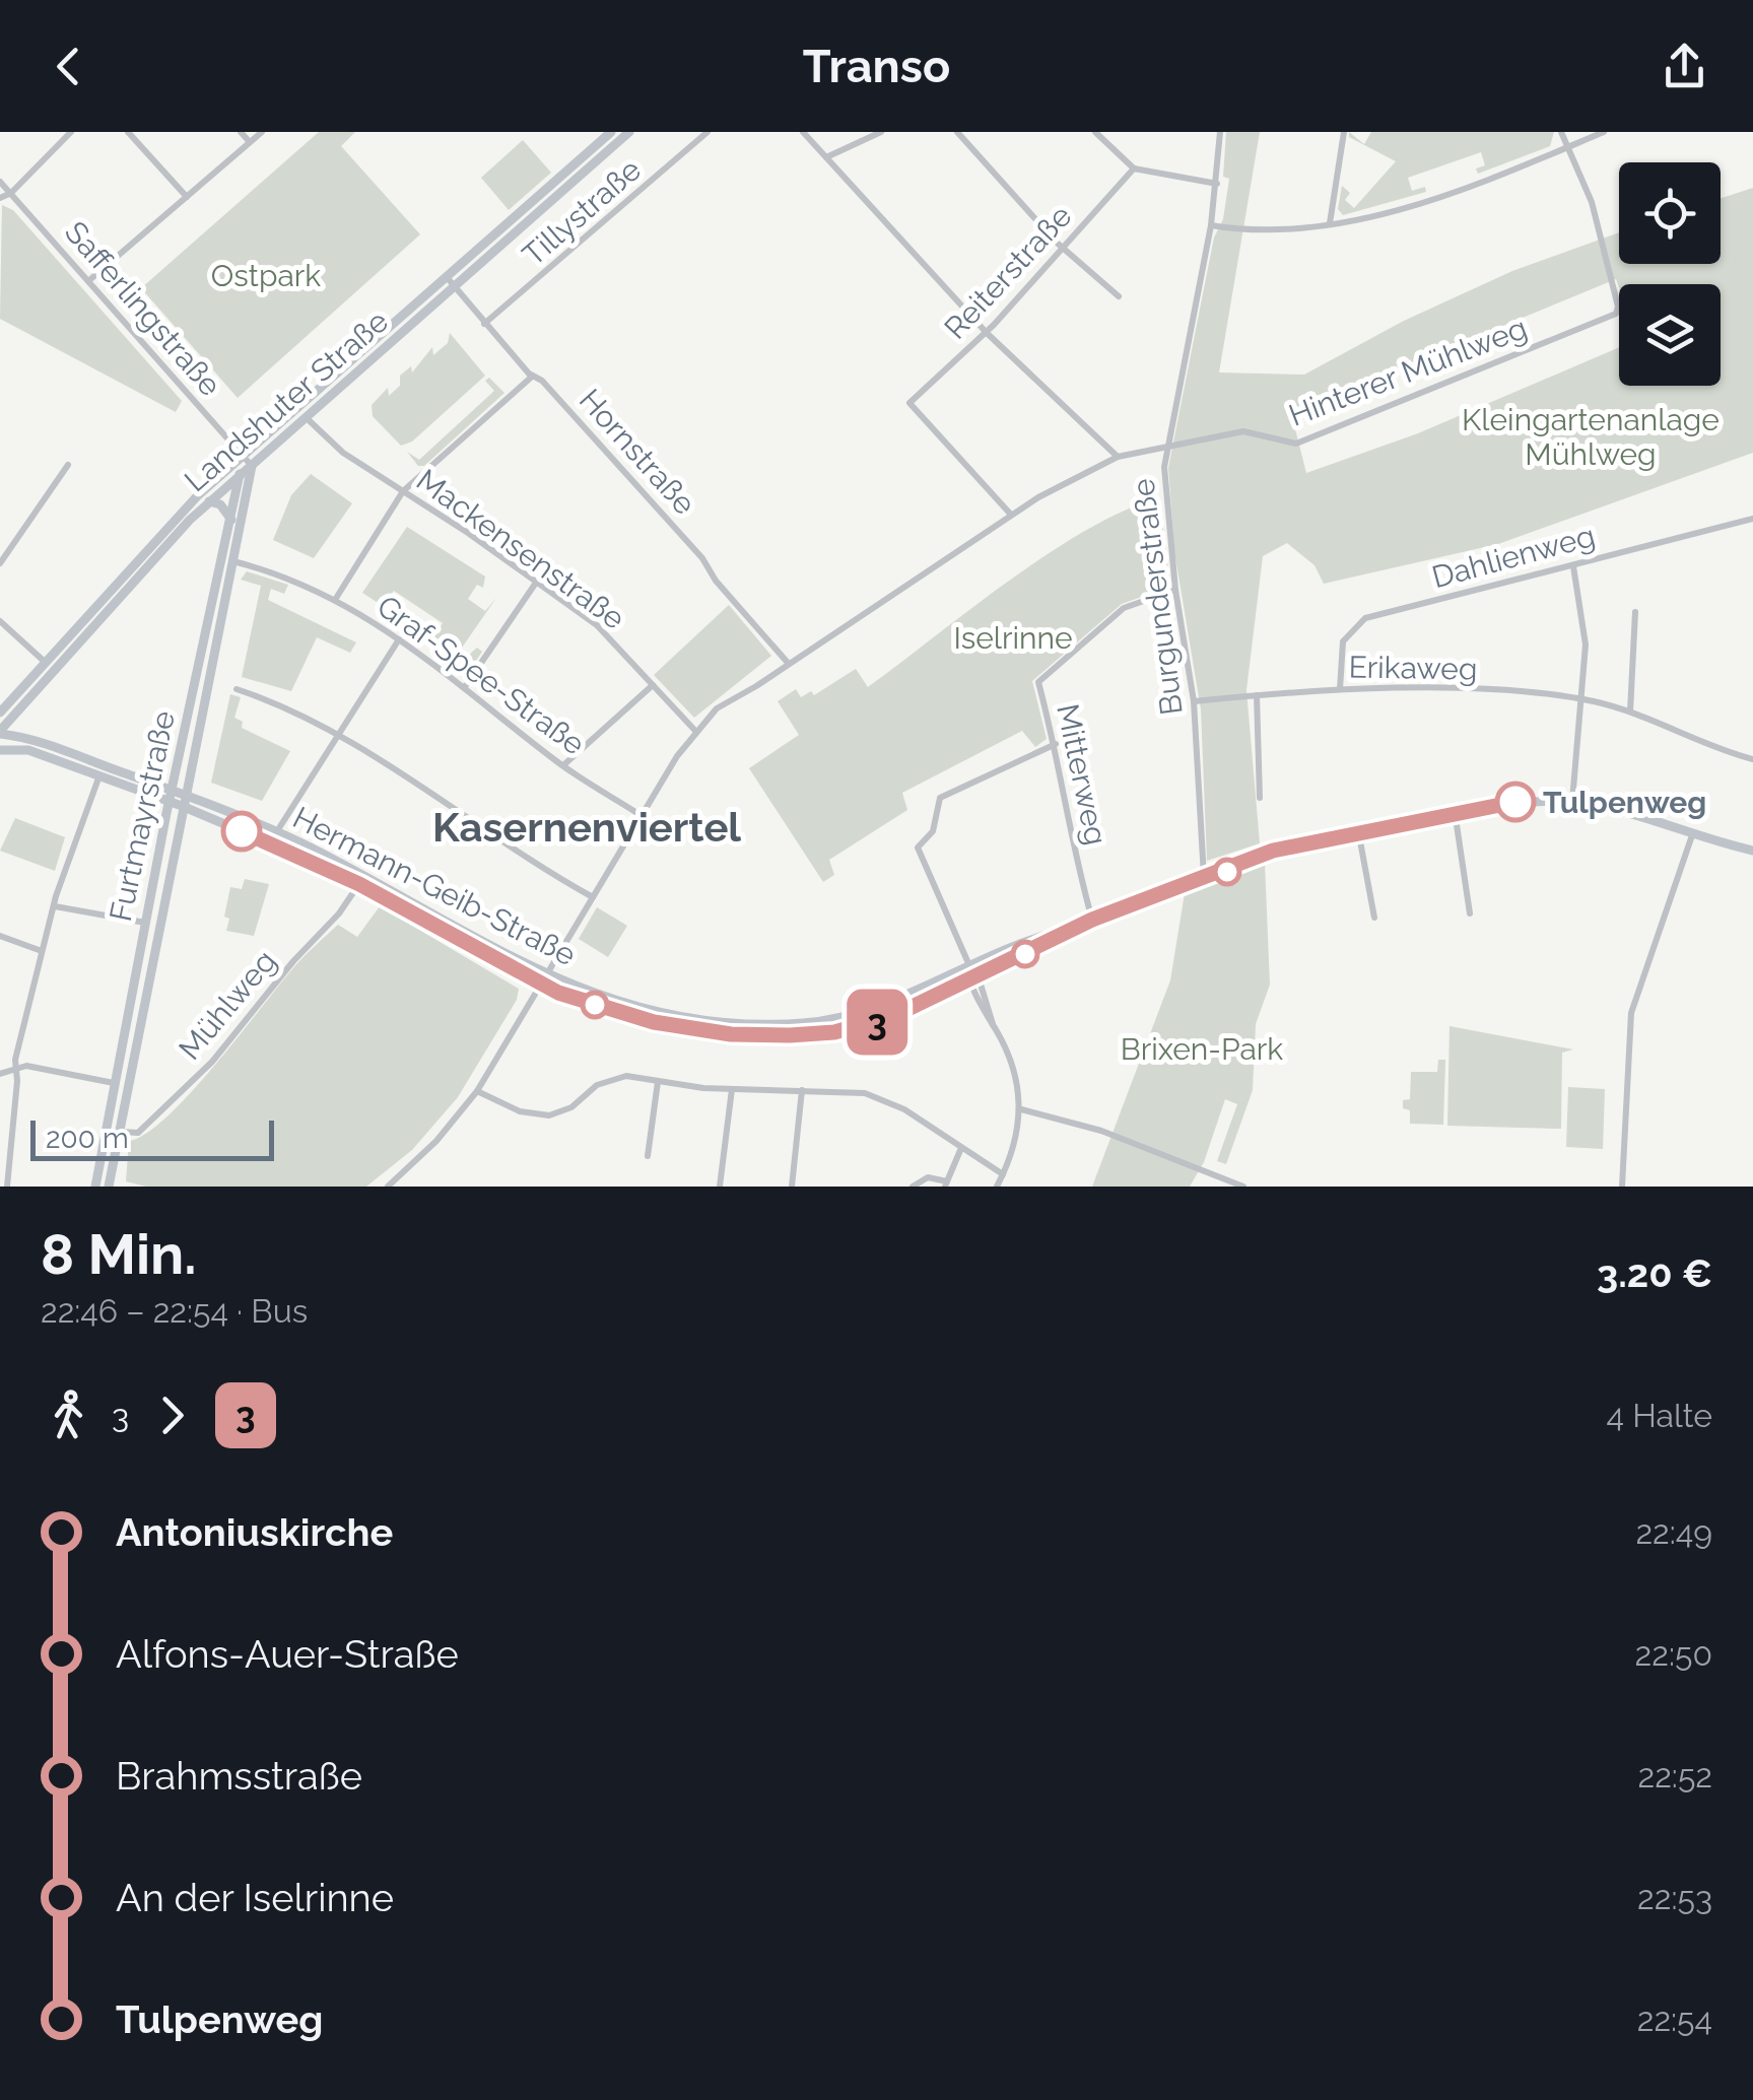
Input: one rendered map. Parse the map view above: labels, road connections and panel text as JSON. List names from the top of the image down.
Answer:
{
  "streets": {
    "main road": ["Landshuter Straße", "Furtmayrstraße", "Hermann-Geib-Straße"],
    "street": [
      "Tillystraße",
      "Reiterstraße",
      "Safferlingstraße",
      "Hinterer Mühlweg",
      "Hornstraße",
      "Mackensenstraße",
      "Dahlienweg",
      "Burgunderstraße",
      "Erikaweg",
      "Graf-Spee-Straße",
      "Mitterweg",
      "Mühlweg"
    ]
  },
  "crossings": [
    ["Tillystraße", "Hornstraße"],
    ["Safferlingstraße", "Landshuter Straße"],
    ["Safferlingstraße", "Furtmayrstraße"],
    ["Hinterer Mühlweg", "Burgunderstraße"],
    ["Landshuter Straße", "Hornstraße"],
    ["Landshuter Straße", "Mackensenstraße"],
    ["Landshuter Straße", "Furtmayrstraße"],
    ["Landshuter Straße", "Hermann-Geib-Straße"],
    ["Dahlienweg", "Erikaweg"],
    ["Burgunderstraße", "Erikaweg"],
    ["Burgunderstraße", "Mitterweg"],
    ["Burgunderstraße", "Hermann-Geib-Straße"],
    ["Graf-Spee-Straße", "Furtmayrstraße"],
    ["Mitterweg", "Hermann-Geib-Straße"],
    ["Furtmayrstraße", "Hermann-Geib-Straße"],
    ["Furtmayrstraße", "Mühlweg"],
    ["Hermann-Geib-Straße", "Mühlweg"]
  ],
  "districts": ["Kasernenviertel"],
  "parks": [
    "Ostpark",
    "Kleingartenanlage Mühlweg",
    "Iselrinne",
    "Brixen-Park"
  ],
  "places": ["Tulpenweg"],
  "lines": ["bus line 3"],
  "scale_bar": "200 m",
  "page": {
    "header": "Transo",
    "on_map": "3",
    "scale": "200 m",
    "heading": ["8 Min.", "22:46 – 22:54 · Bus", "3.20 €"],
    "legs": ["3", "3", "4 Halte"],
    "list": [
      {
        "name": "Antoniuskirche",
        "value": "22:49"
      },
      {
        "name": "Alfons-Auer-Straße",
        "value": "22:50"
      },
      {
        "name": "Brahmsstraße",
        "value": "22:52"
      },
      {
        "name": "An der Iselrinne",
        "value": "22:53"
      },
      {
        "name": "Tulpenweg",
        "value": "22:54"
      }
    ]
  }
}
